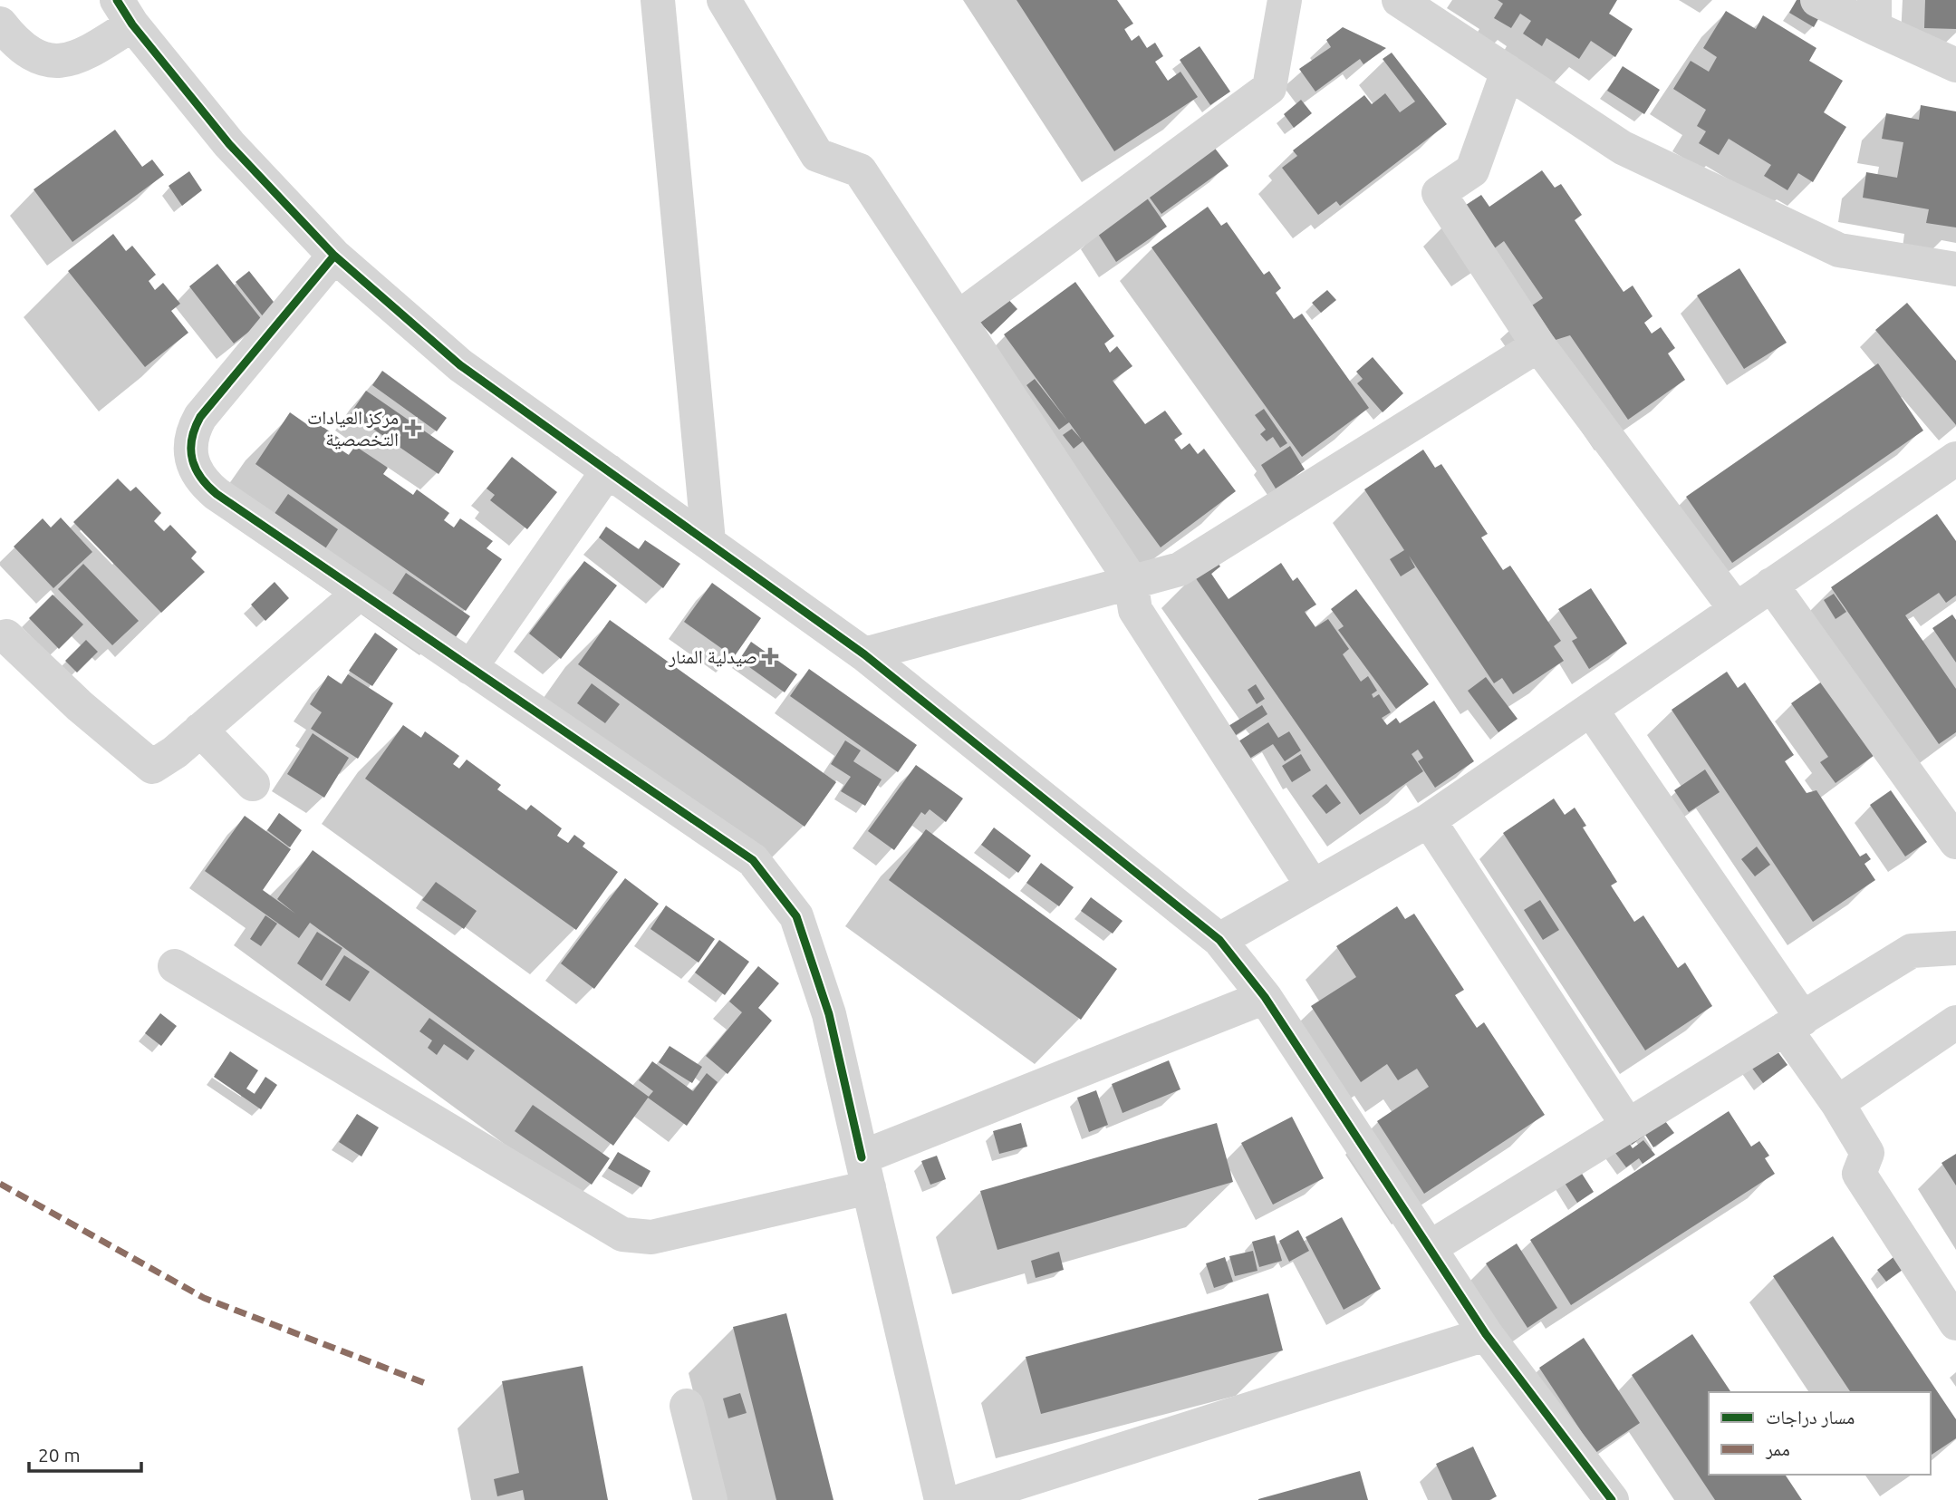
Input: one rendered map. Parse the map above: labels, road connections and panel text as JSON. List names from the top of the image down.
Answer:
{
  "places": {
    "health": ["مركز العيادات التخصصية", "صيدلية المنار"]
  },
  "legend": ["مسار دراجات", "ممر"],
  "scale_bar": "20 m"
}
